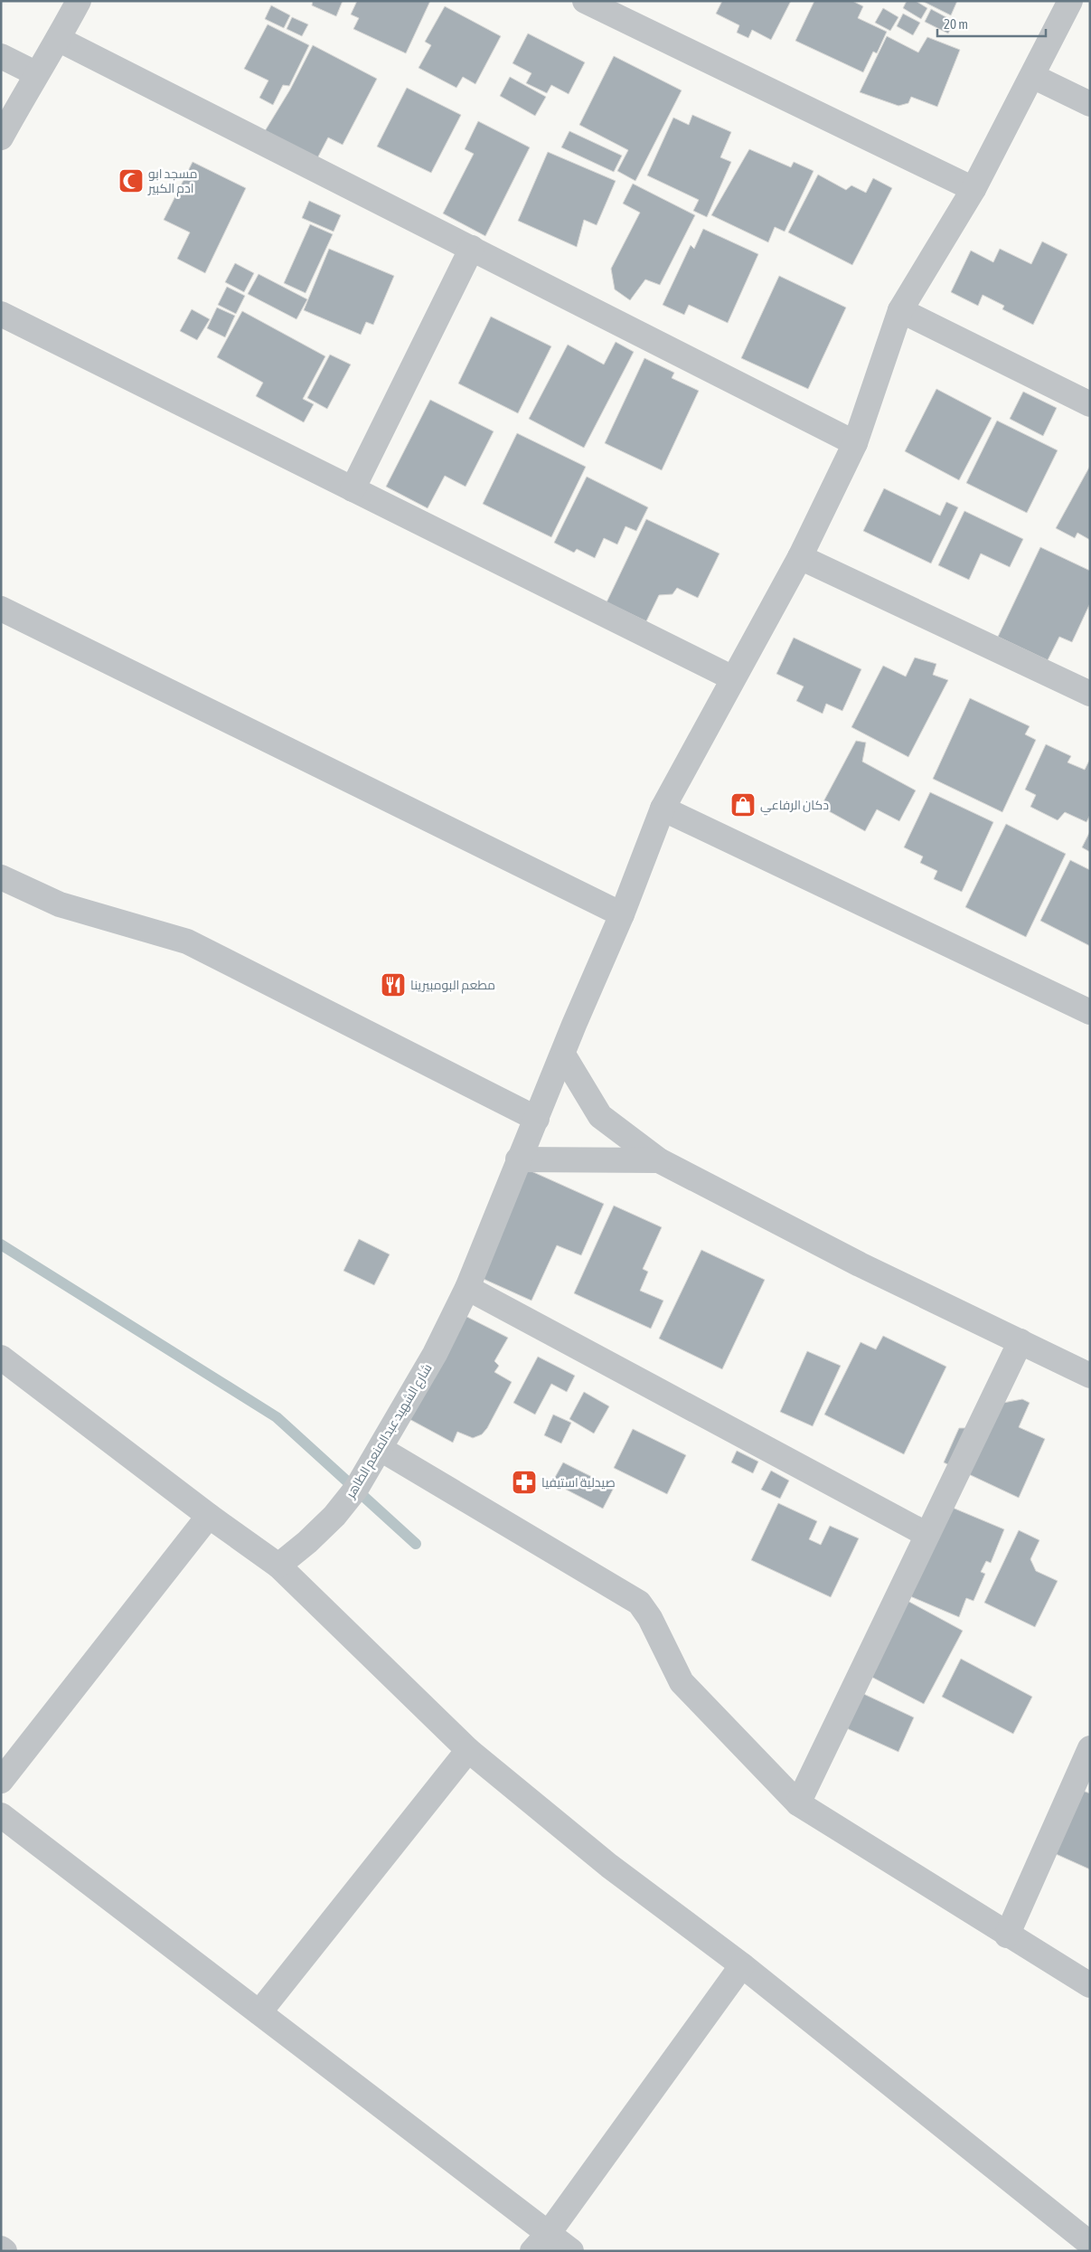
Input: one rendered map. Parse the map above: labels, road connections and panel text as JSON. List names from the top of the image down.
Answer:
{
  "streets": {
    "street": ["شارع الشهيد عبدالمنعم الطاهر"]
  },
  "places": {
    "mosque": ["مسجد ابو ادم الكبير"],
    "shop": ["دكان الرفاعي"],
    "restaurant": ["مطعم البومبيرينا"],
    "pharmacy": ["صيدلية استيفيا"]
  },
  "scale_bar": "20 m"
}
